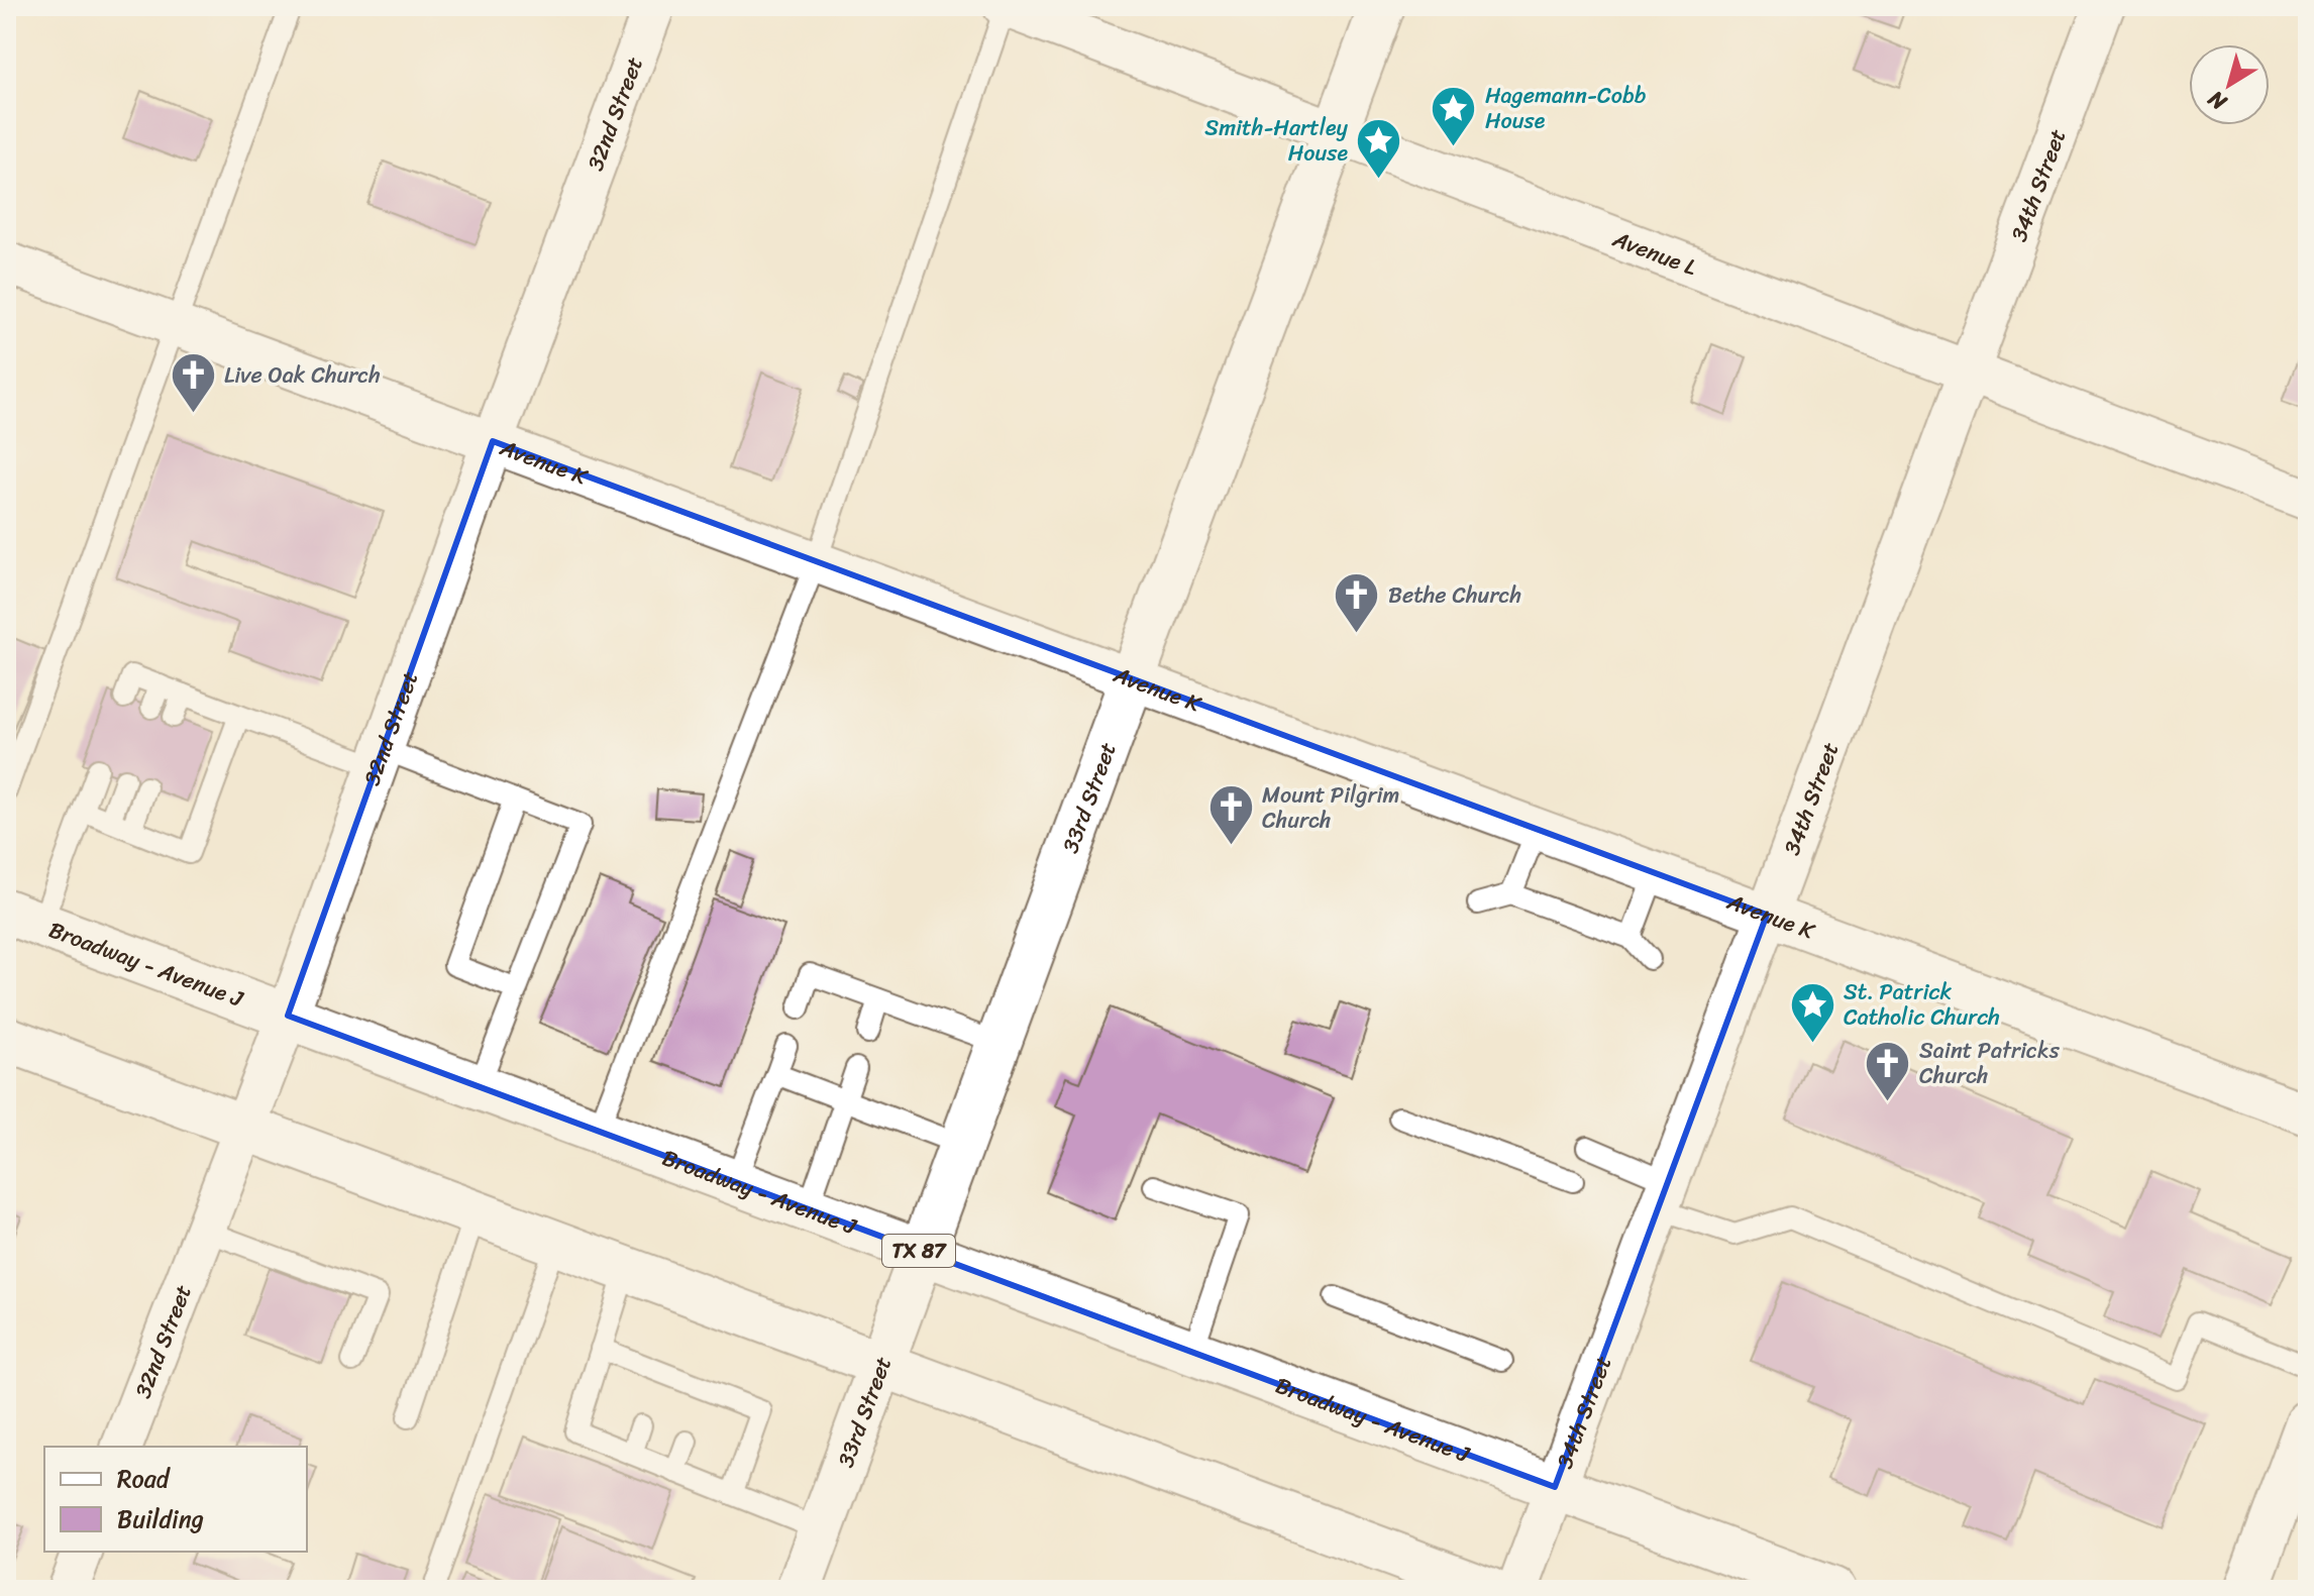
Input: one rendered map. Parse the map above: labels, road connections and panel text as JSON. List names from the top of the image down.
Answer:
{
  "streets": {
    "main road": ["33rd Street", "Broadway - Avenue J", "TX 87"],
    "street": [
      "32nd Street",
      "34th Street",
      "Avenue L",
      "Avenue K"
    ]
  },
  "crossings": [
    ["32nd Street", "Avenue K"],
    ["32nd Street", "Broadway - Avenue J"],
    ["34th Street", "Avenue L"],
    ["34th Street", "Avenue K"],
    ["34th Street", "Broadway - Avenue J"],
    ["Avenue L", "33rd Street"],
    ["Avenue K", "33rd Street"],
    ["33rd Street", "Broadway - Avenue J"]
  ],
  "places": {
    "place": ["Hagemann-Cobb House", "Smith-Hartley House", "St. Patrick Catholic Church"],
    "church": [
      "Live Oak Church",
      "Bethe Church",
      "Mount Pilgrim Church",
      "Saint Patricks Church"
    ]
  },
  "legend": ["Road", "Building"],
  "north": "bottom left"
}
